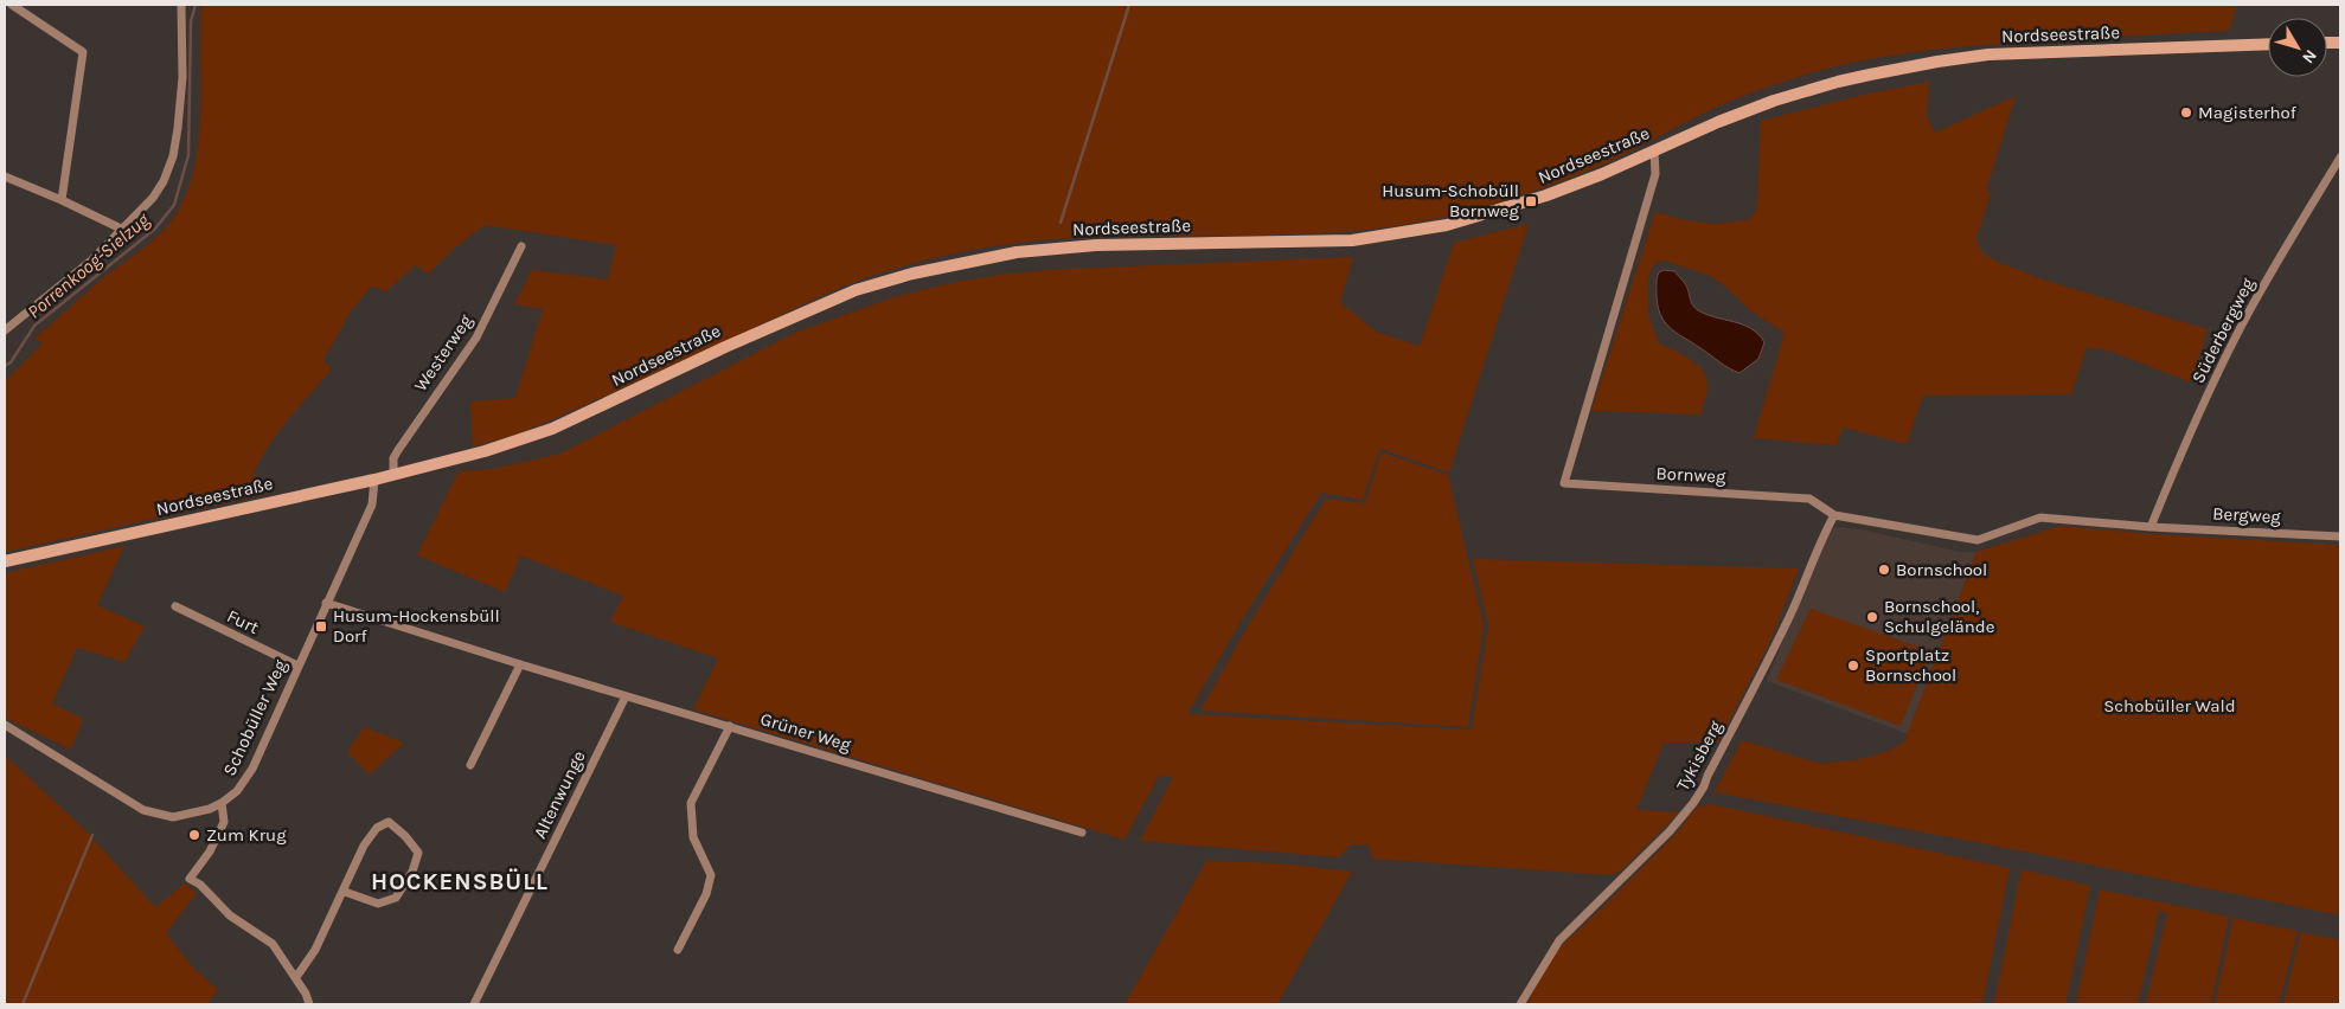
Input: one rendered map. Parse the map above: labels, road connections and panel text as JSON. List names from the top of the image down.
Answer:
{
  "streets": {
    "main road": ["Nordseestraße"],
    "street": [
      "Süderbergweg",
      "Westerweg",
      "Bornweg",
      "Bergweg",
      "Furt",
      "Schobüller Weg",
      "Grüner Weg",
      "Tykisberg",
      "Altenwunge"
    ]
  },
  "crossings": [
    ["Nordseestraße", "Westerweg"],
    ["Nordseestraße", "Bornweg"],
    ["Nordseestraße", "Schobüller Weg"],
    ["Süderbergweg", "Bornweg"],
    ["Süderbergweg", "Bergweg"],
    ["Bornweg", "Bergweg"],
    ["Bornweg", "Tykisberg"],
    ["Furt", "Schobüller Weg"],
    ["Schobüller Weg", "Grüner Weg"],
    ["Grüner Weg", "Altenwunge"]
  ],
  "districts": ["HOCKENSBÜLL"],
  "water": ["Porrenkoog-Sielzug"],
  "parks": ["Schobüller Wald"],
  "places": {
    "other": [
      "Magisterhof",
      "Bornschool",
      "Bornschool, Schulgelände",
      "Sportplatz Bornschool",
      "Zum Krug"
    ],
    "transit": ["Husum-Schobüll Bornweg", "Husum-Hockensbüll Dorf"]
  },
  "north": "bottom right"
}
